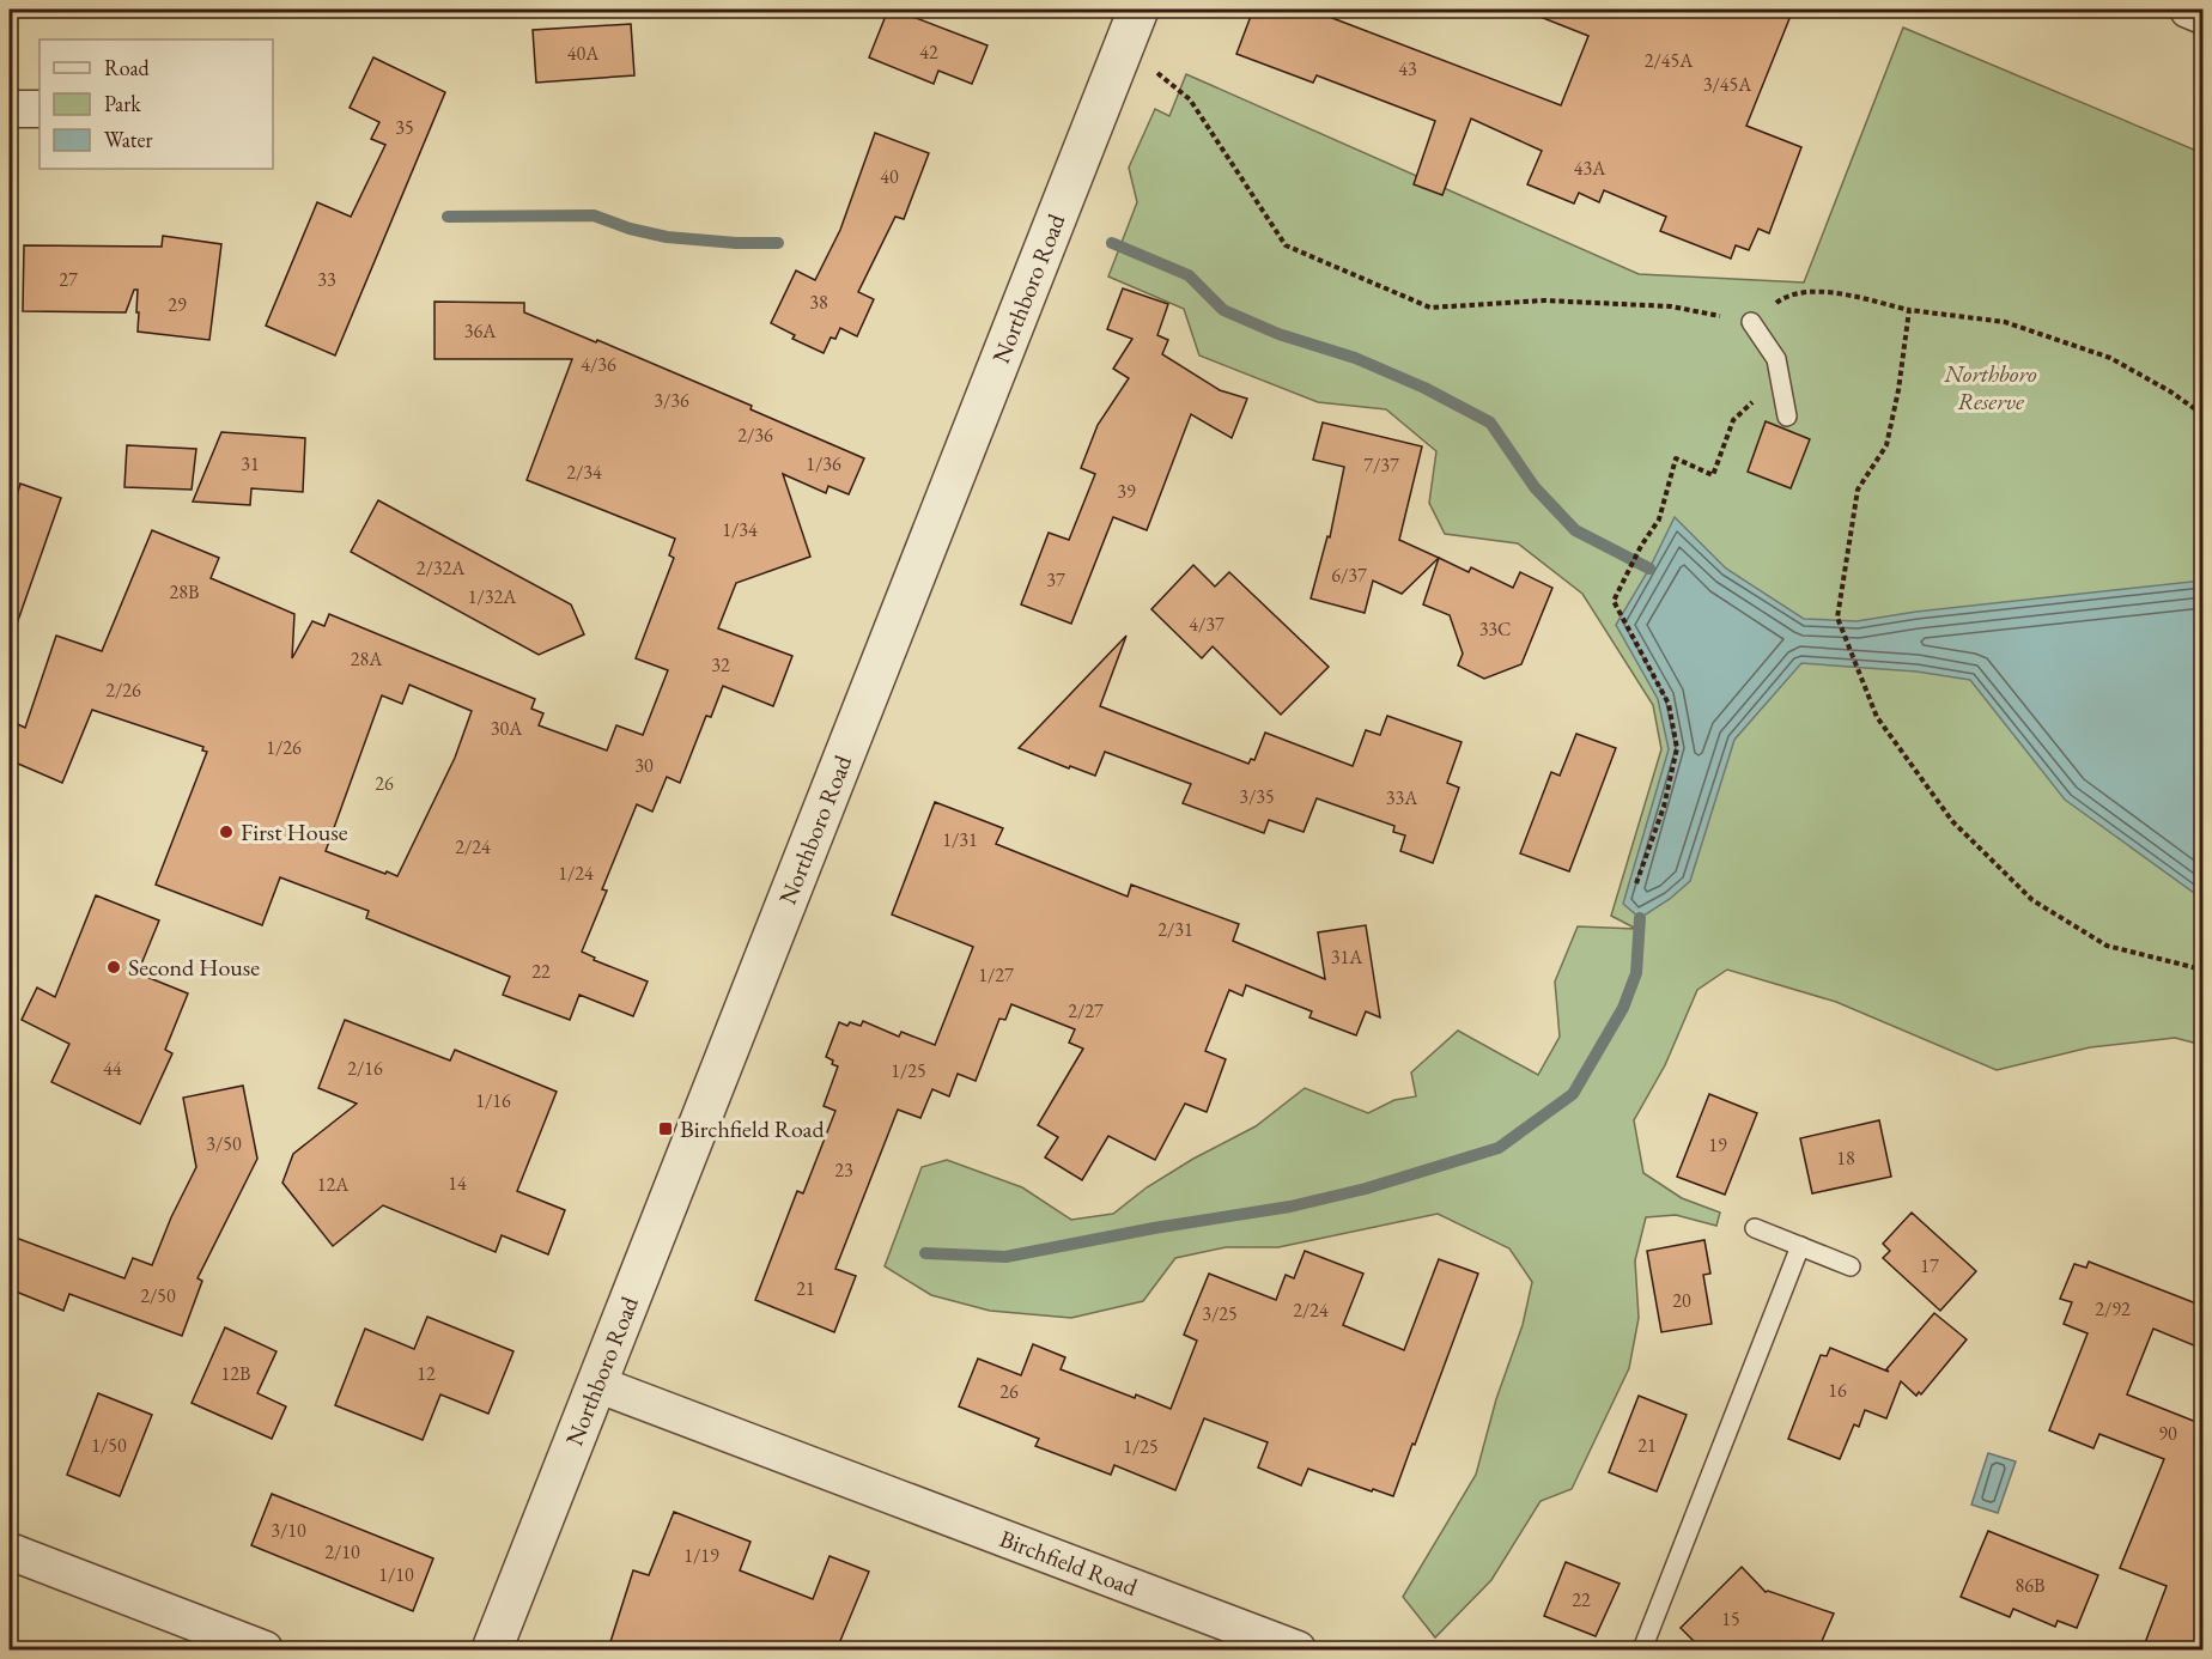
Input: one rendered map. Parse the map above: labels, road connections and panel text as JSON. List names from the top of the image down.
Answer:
{
  "streets": {
    "street": ["Northboro Road", "Birchfield Road"]
  },
  "crossings": [
    ["Northboro Road", "Birchfield Road"]
  ],
  "parks": ["Northboro Reserve"],
  "places": {
    "other": ["First House", "Second House"],
    "transit": ["Birchfield Road"]
  },
  "house_numbers": [
    "42",
    "40A",
    "2/45A",
    "43",
    "3/45A",
    "35",
    "43A",
    "40",
    "27",
    "33",
    "38",
    "29",
    "36A",
    "4/36",
    "3/36",
    "2/36",
    "31",
    "1/36",
    "7/37",
    "2/34",
    "39",
    "1/34",
    "2/32A",
    "6/37",
    "37",
    "28B",
    "1/32A",
    "4/37",
    "33C",
    "28A",
    "32",
    "2/26",
    "30A",
    "1/26",
    "30",
    "26",
    "3/35",
    "33A",
    "1/31",
    "2/24",
    "1/24",
    "2/31",
    "31A",
    "22",
    "1/27",
    "2/27",
    "44",
    "2/16",
    "1/25",
    "1/16",
    "3/50",
    "19",
    "18",
    "23",
    "14",
    "12A",
    "17",
    "21",
    "2/50",
    "20",
    "2/92",
    "2/24",
    "3/25",
    "12B",
    "12",
    "16",
    "26",
    "90",
    "1/50",
    "21",
    "1/25",
    "3/10",
    "2/10",
    "1/19",
    "1/10",
    "86B",
    "22",
    "15"
  ],
  "legend": ["Road", "Park", "Water"]
}
